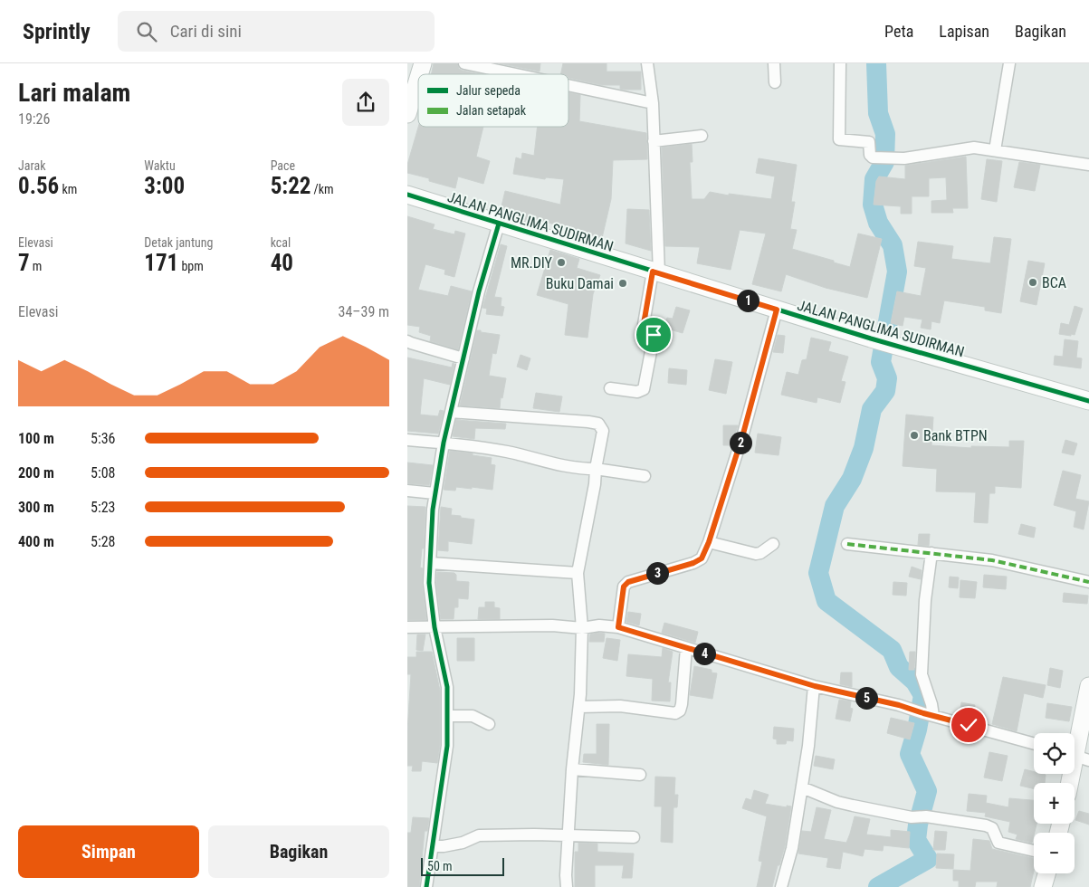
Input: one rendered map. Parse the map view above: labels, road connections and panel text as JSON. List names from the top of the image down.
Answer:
{
  "streets": {
    "main road": ["JALAN PANGLIMA SUDIRMAN"]
  },
  "places": [
    "MR.DIY",
    "BCA",
    "Buku Damai",
    "Bank BTPN"
  ],
  "legend": ["Jalur sepeda", "Jalan setapak"],
  "scale_bar": "50 m",
  "page": {
    "header": "Sprintly",
    "search": "Cari di sini",
    "nav": ["Peta", "Lapisan", "Bagikan"],
    "heading": ["Lari malam", "19:26"],
    "stats": [
      ["Jarak", "0.56 km"],
      ["Waktu", "3:00"],
      ["Pace", "5:22 /km"],
      ["Elevasi", "7 m"],
      ["Detak jantung", "171 bpm"],
      ["kcal", "40"]
    ],
    "pins": [
      "1",
      "2",
      "3",
      "4",
      "5"
    ],
    "chart": ["Elevasi", "34–39 m"],
    "list": [
      {
        "name": "100 m",
        "note": "5:36"
      },
      {
        "name": "200 m",
        "note": "5:08"
      },
      {
        "name": "300 m",
        "note": "5:23"
      },
      {
        "name": "400 m",
        "note": "5:28"
      }
    ],
    "map_buttons": ["+", "−"],
    "buttons": ["Simpan", "Bagikan"],
    "scale": "50 m"
  }
}
